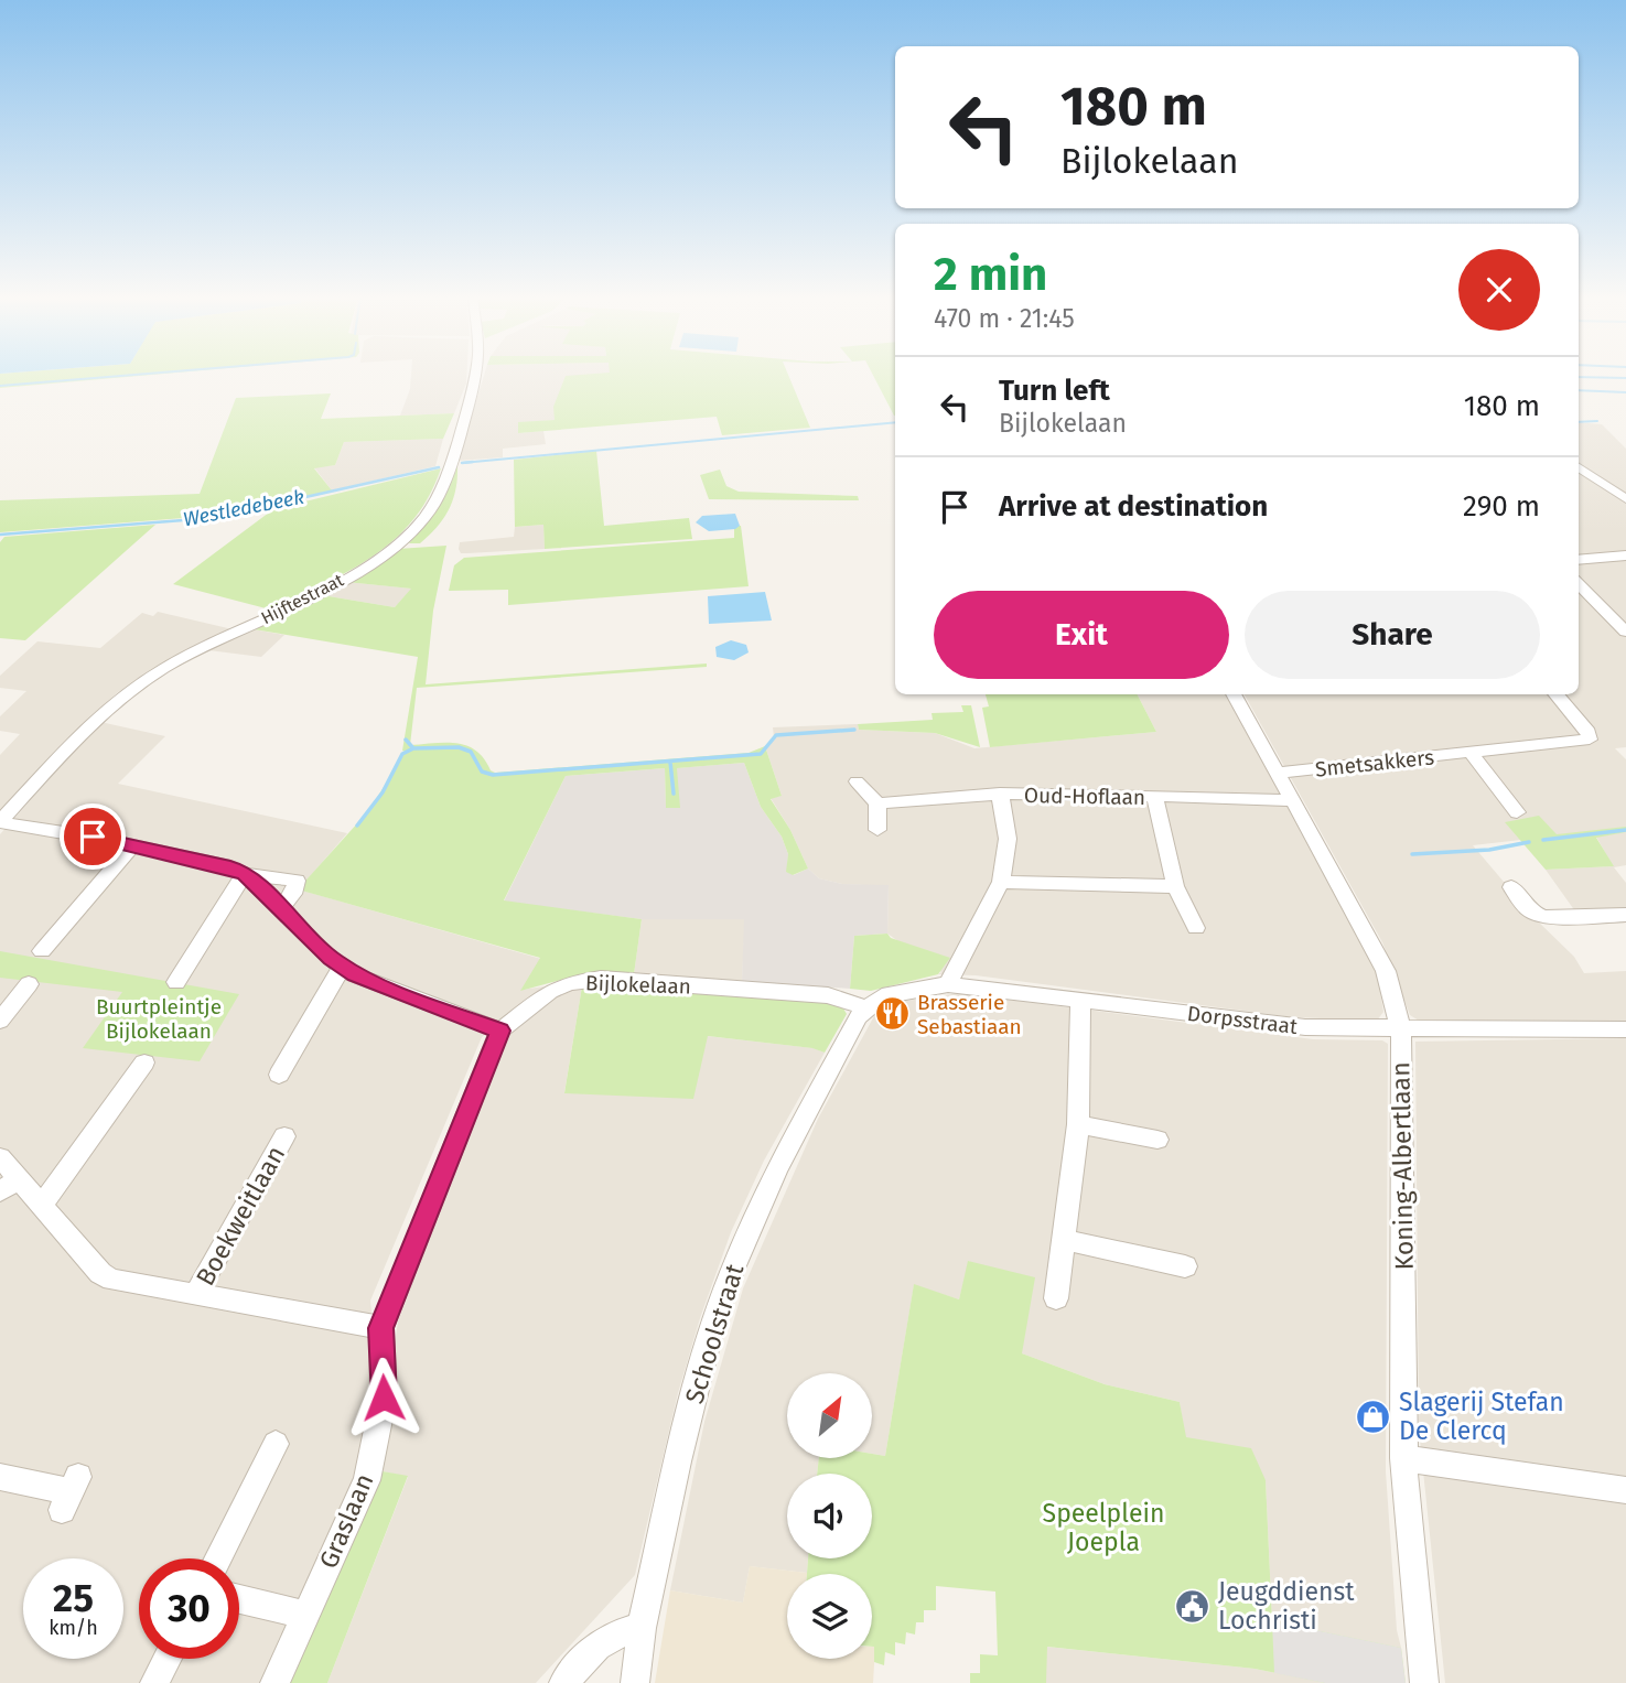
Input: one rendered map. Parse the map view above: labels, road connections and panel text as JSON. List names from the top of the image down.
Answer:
{
  "streets": {
    "street": [
      "Hijftestraat",
      "Smetsakkers",
      "Oud-Hoflaan",
      "Bijlokelaan",
      "Dorpsstraat",
      "Koning-Albertlaan",
      "Boekweitlaan",
      "Schoolstraat",
      "Graslaan"
    ]
  },
  "crossings": [
    ["Smetsakkers", "Koning-Albertlaan"],
    ["Oud-Hoflaan", "Koning-Albertlaan"],
    ["Bijlokelaan", "Dorpsstraat"],
    ["Bijlokelaan", "Schoolstraat"],
    ["Bijlokelaan", "Graslaan"],
    ["Dorpsstraat", "Koning-Albertlaan"],
    ["Dorpsstraat", "Schoolstraat"],
    ["Boekweitlaan", "Graslaan"]
  ],
  "water": ["Westledebeek"],
  "parks": ["Buurtpleintje Bijlokelaan", "Speelplein Joepla"],
  "places": {
    "restaurant": ["Brasserie Sebastiaan"],
    "shop": ["Slagerij Stefan De Clercq"],
    "public building": ["Jeugddienst Lochristi"]
  },
  "north": "top right",
  "page": {
    "turn": ["180 m", "Bijlokelaan"],
    "heading": ["2 min", "470 m · 21:45"],
    "list": [
      {
        "name": "Turn left",
        "note": "Bijlokelaan",
        "value": "180 m"
      },
      {
        "name": "Arrive at destination",
        "value": "290 m"
      }
    ],
    "buttons": ["Exit", "Share"],
    "speed": "25 km/h",
    "limit": "30"
  }
}
